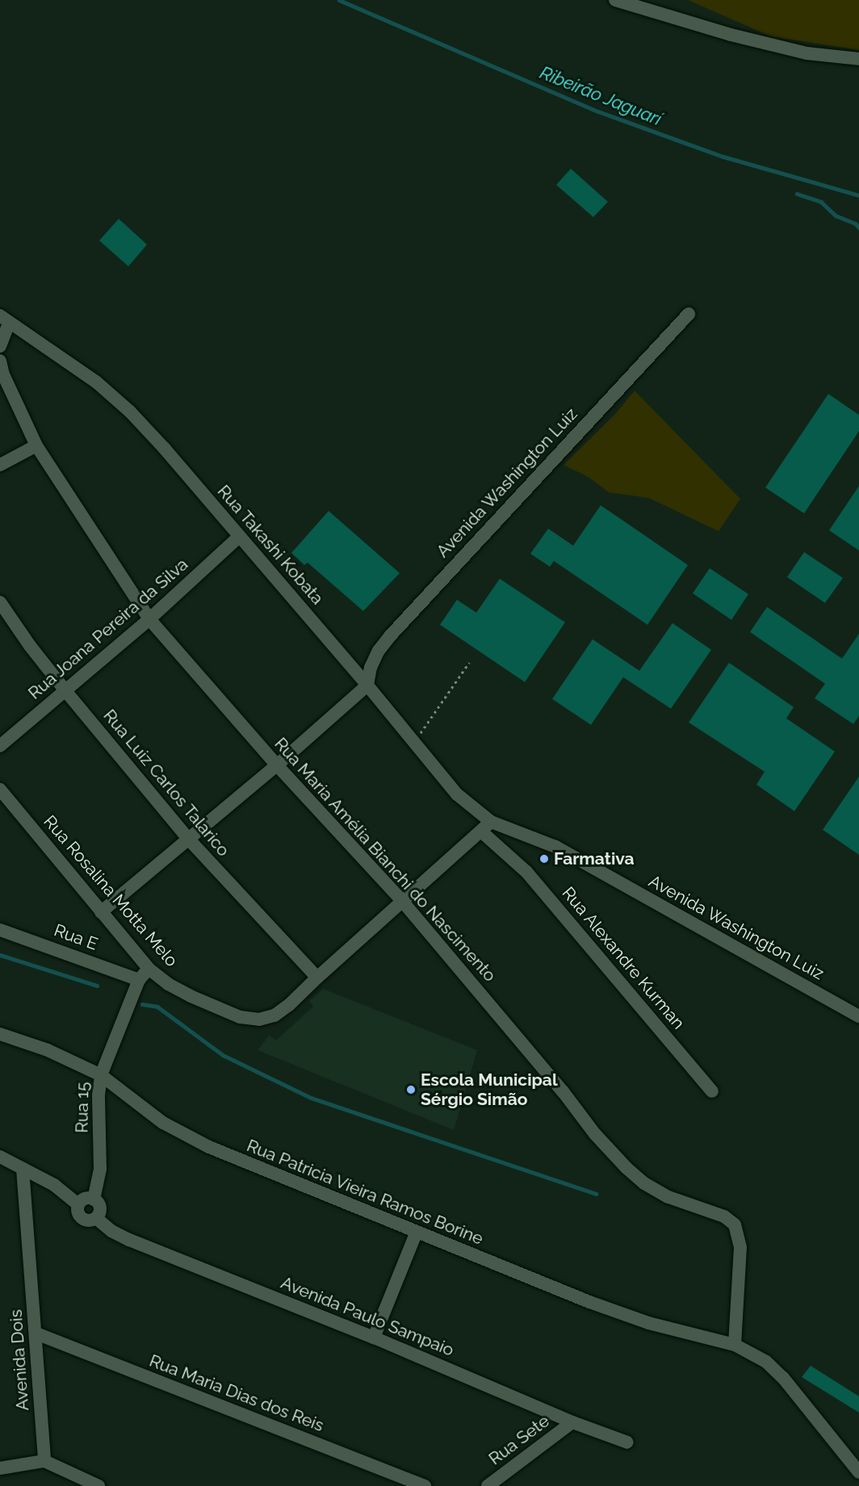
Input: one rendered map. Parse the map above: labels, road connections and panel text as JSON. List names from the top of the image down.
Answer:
{
  "streets": {
    "street": [
      "Avenida Washington Luiz",
      "Rua Takashi Kobata",
      "Rua Joana Pereira da Silva",
      "Rua Luiz Carlos Talarico",
      "Rua Maria Amélia Bianchi do Nascimento",
      "Rua Rosalina Motta Melo",
      "Rua E",
      "Rua Alexandre Kurman",
      "Rua 15",
      "Rua Patricia Vieira Ramos Borine",
      "Avenida Paulo Sampaio",
      "Avenida Dois",
      "Rua Maria Dias dos Reis",
      "Rua Sete"
    ]
  },
  "crossings": [
    ["Avenida Washington Luiz", "Rua Takashi Kobata"],
    ["Avenida Washington Luiz", "Rua Alexandre Kurman"],
    ["Rua Takashi Kobata", "Rua Joana Pereira da Silva"],
    ["Rua Takashi Kobata", "Rua Alexandre Kurman"],
    ["Rua Joana Pereira da Silva", "Rua Luiz Carlos Talarico"],
    ["Rua Joana Pereira da Silva", "Rua Maria Amélia Bianchi do Nascimento"],
    ["Rua Luiz Carlos Talarico", "Rua Rosalina Motta Melo"],
    ["Rua Maria Amélia Bianchi do Nascimento", "Rua Patricia Vieira Ramos Borine"],
    ["Rua Rosalina Motta Melo", "Rua 15"],
    ["Rua E", "Rua 15"],
    ["Rua 15", "Rua Patricia Vieira Ramos Borine"],
    ["Rua 15", "Avenida Paulo Sampaio"],
    ["Avenida Paulo Sampaio", "Avenida Dois"],
    ["Avenida Paulo Sampaio", "Rua Sete"],
    ["Avenida Dois", "Rua Maria Dias dos Reis"]
  ],
  "water": ["Ribeirão Jaguarí"],
  "places": ["Farmativa", "Escola Municipal Sérgio Simão"]
}
